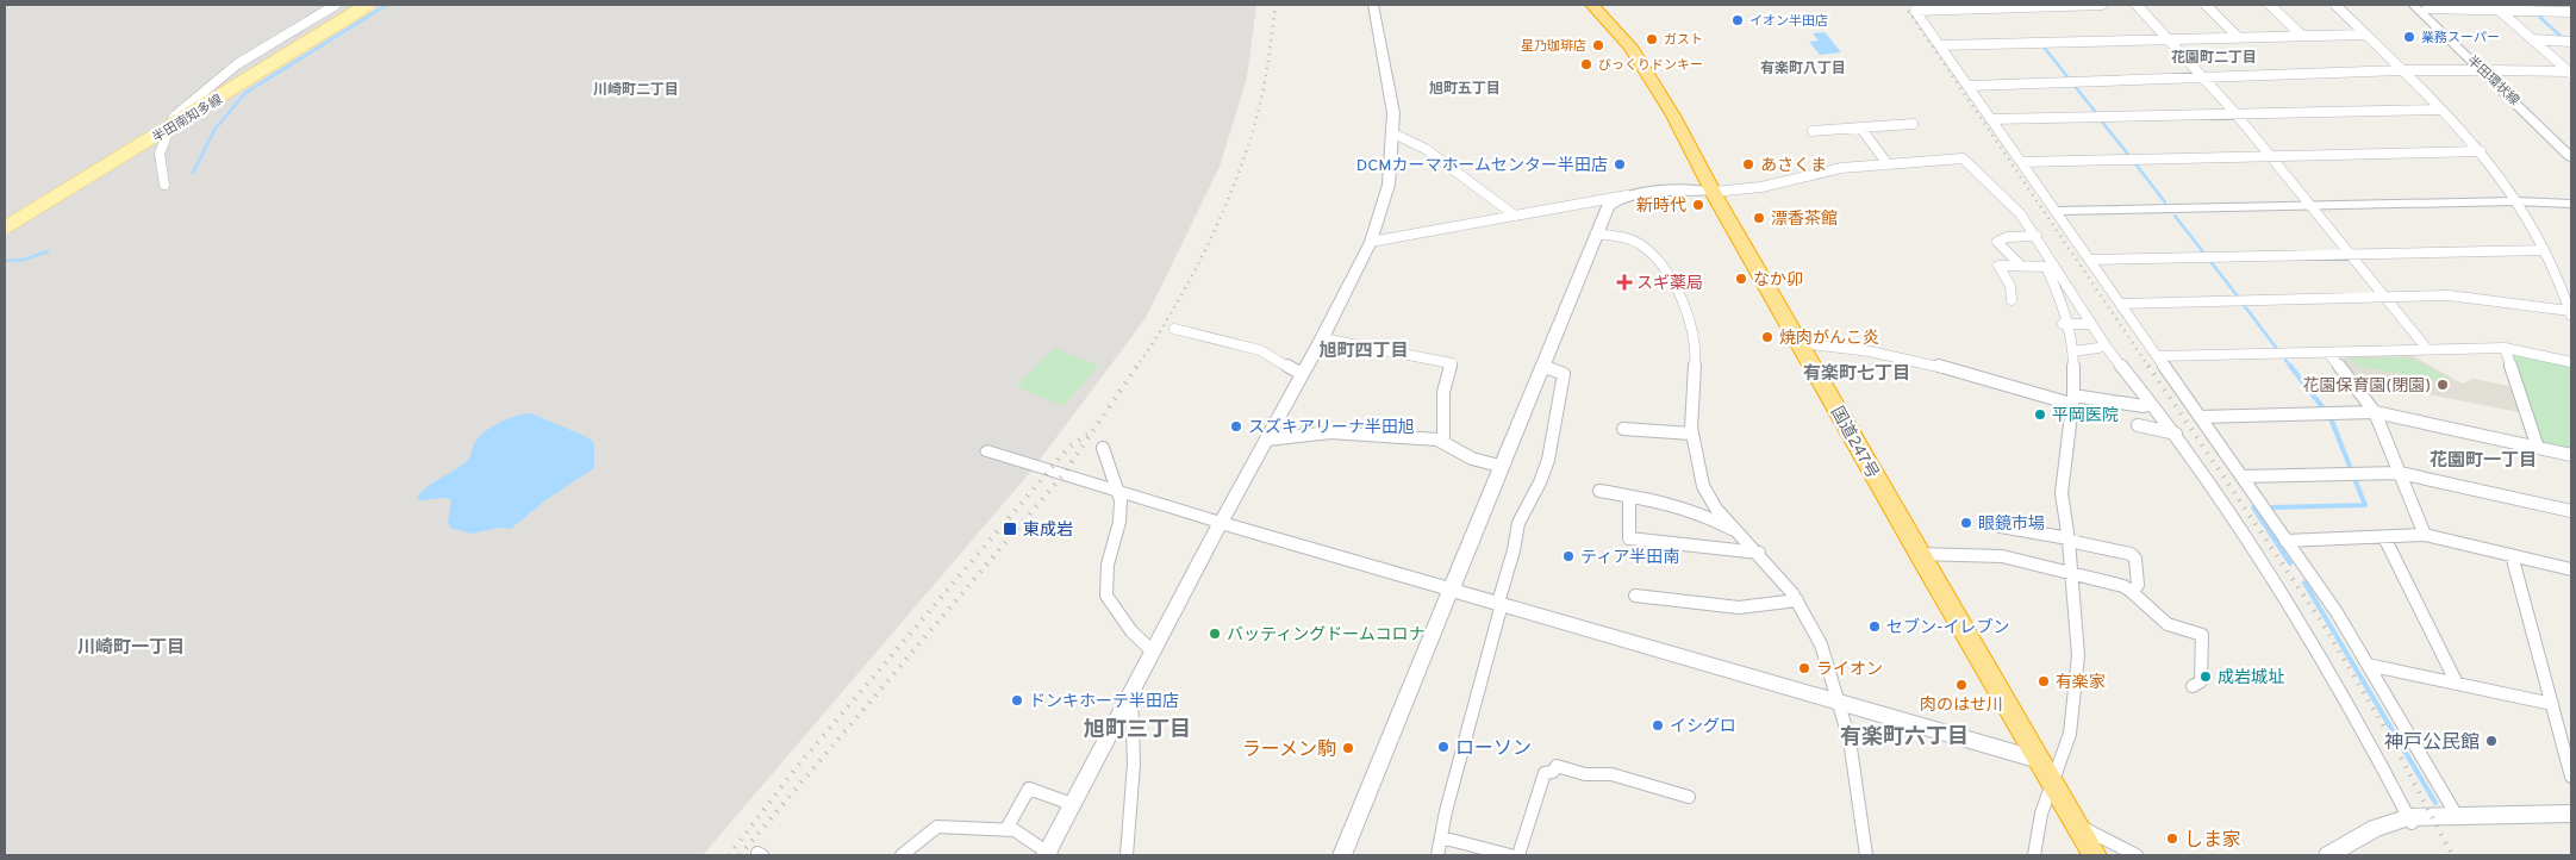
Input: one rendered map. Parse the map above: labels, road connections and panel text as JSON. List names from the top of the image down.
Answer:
{
  "streets": {
    "highway": ["国道247号"],
    "main road": ["半田南知多線"],
    "street": ["半田環状線"]
  },
  "districts": [
    "花園町二丁目",
    "有楽町八丁目",
    "旭町五丁目",
    "川崎町二丁目",
    "旭町四丁目",
    "有楽町七丁目",
    "花園町一丁目",
    "川崎町一丁目",
    "旭町三丁目",
    "有楽町六丁目"
  ],
  "places": {
    "other": [
      "イオン半田店",
      "業務スーパー",
      "ガスト",
      "星乃珈琲店",
      "びっくりドンキー",
      "DCMカーマホームセンター半田店",
      "あさくま",
      "新時代",
      "漂香茶館",
      "なか卯",
      "焼肉がんこ炎",
      "花園保育園(閉園)",
      "平岡医院",
      "スズキアリーナ半田旭",
      "眼鏡市場",
      "ティア半田南",
      "セブン-イレブン",
      "バッティングドームコロナ",
      "ライオン",
      "成岩城址",
      "有楽家",
      "肉のはせ川",
      "ドンキホーテ半田店",
      "イシグロ",
      "神戸公民館",
      "ローソン",
      "ラーメン駒",
      "しま家"
    ],
    "health": ["スギ薬局"],
    "transit": ["東成岩"]
  }
}
